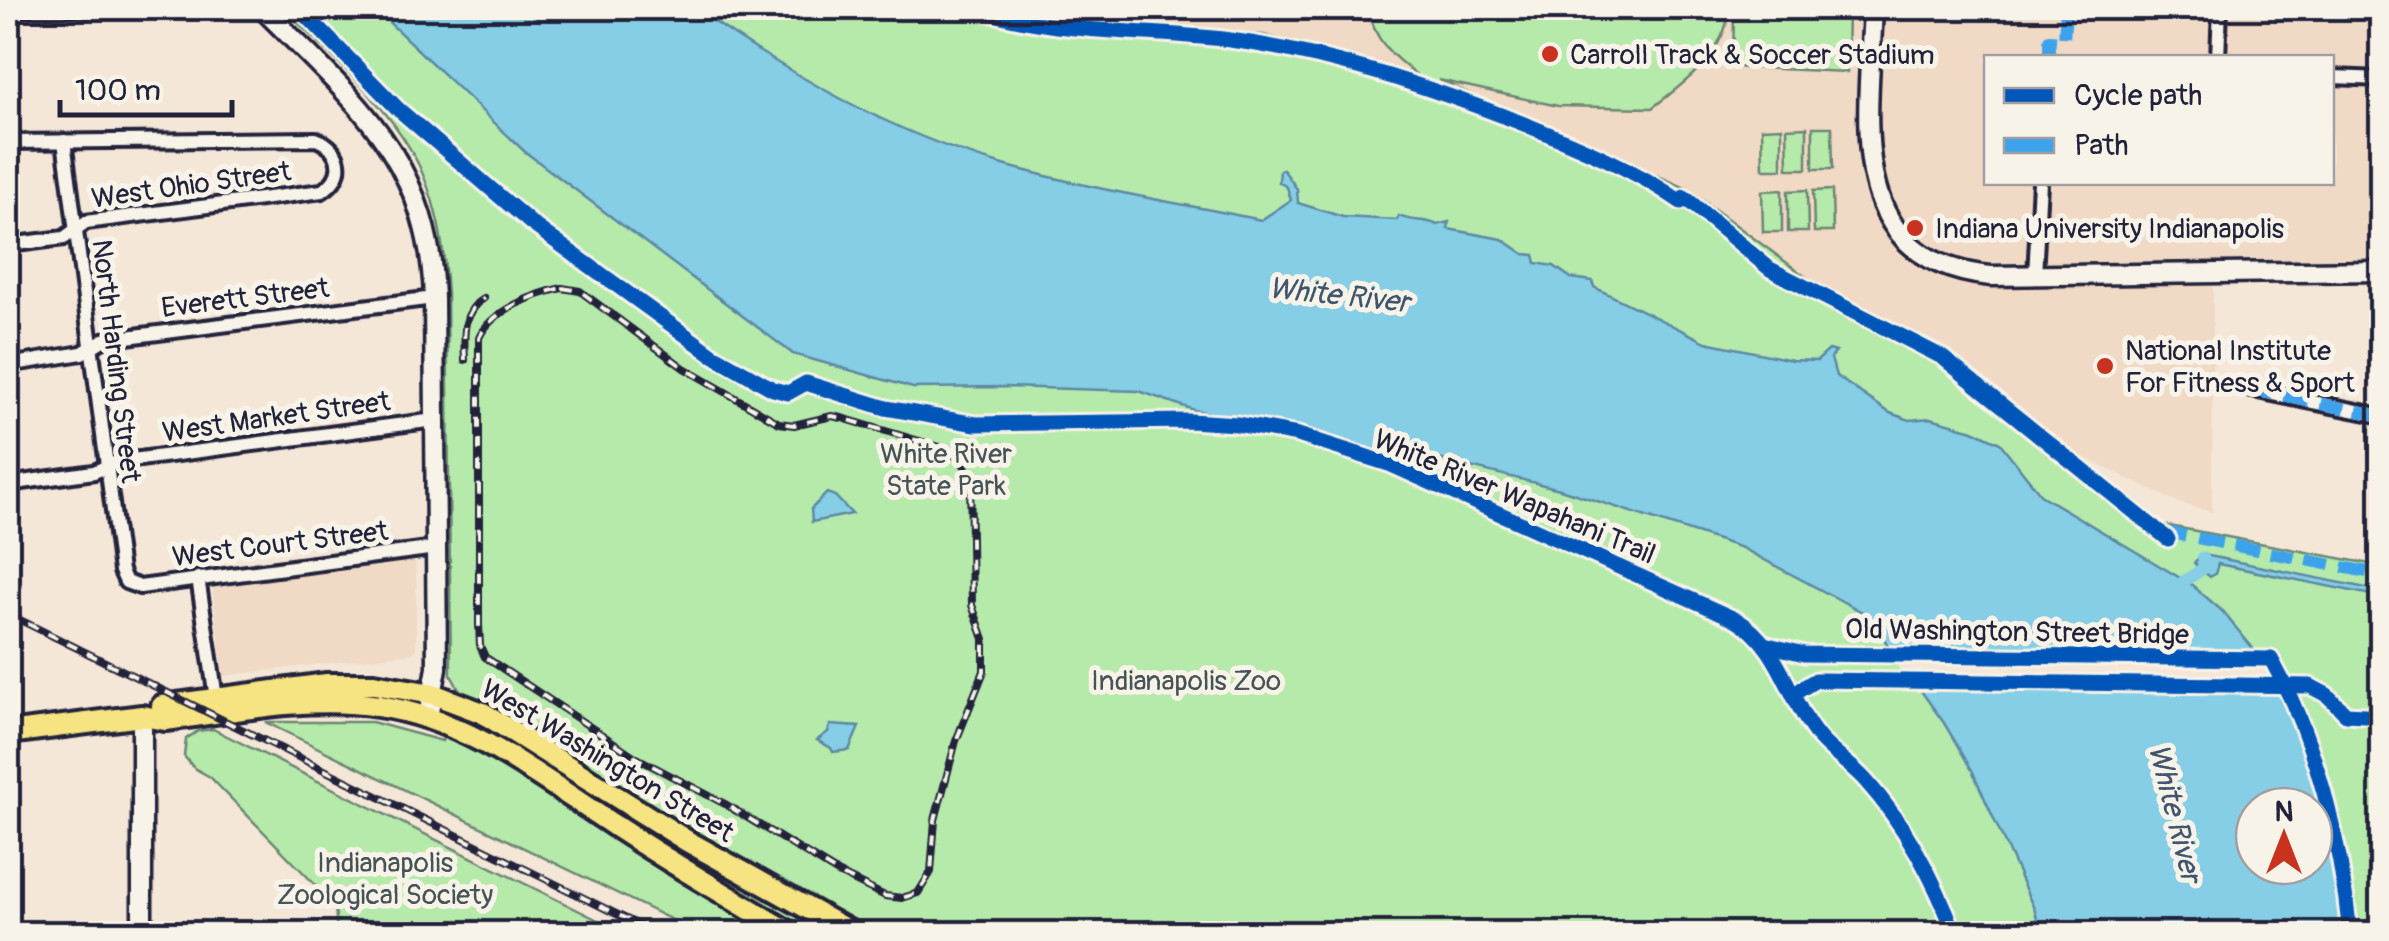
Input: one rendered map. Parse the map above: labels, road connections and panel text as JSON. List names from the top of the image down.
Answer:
{
  "streets": {
    "main road": ["West Washington Street"],
    "street": [
      "West Ohio Street",
      "Everett Street",
      "North Harding Street",
      "West Market Street",
      "West Court Street"
    ],
    "cycle path": ["White River Wapahani Trail", "Old Washington Street Bridge"]
  },
  "crossings": [
    ["West Ohio Street", "North Harding Street"],
    ["Everett Street", "North Harding Street"],
    ["North Harding Street", "West Market Street"],
    ["North Harding Street", "West Court Street"]
  ],
  "water": ["White River"],
  "parks": ["White River State Park", "Indianapolis Zoo", "Indianapolis Zoological Society"],
  "places": ["Carroll Track & Soccer Stadium", "Indiana University Indianapolis", "National Institute For Fitness & Sport"],
  "legend": ["Cycle path", "Path"],
  "scale_bar": "100 m",
  "north": "top"
}
